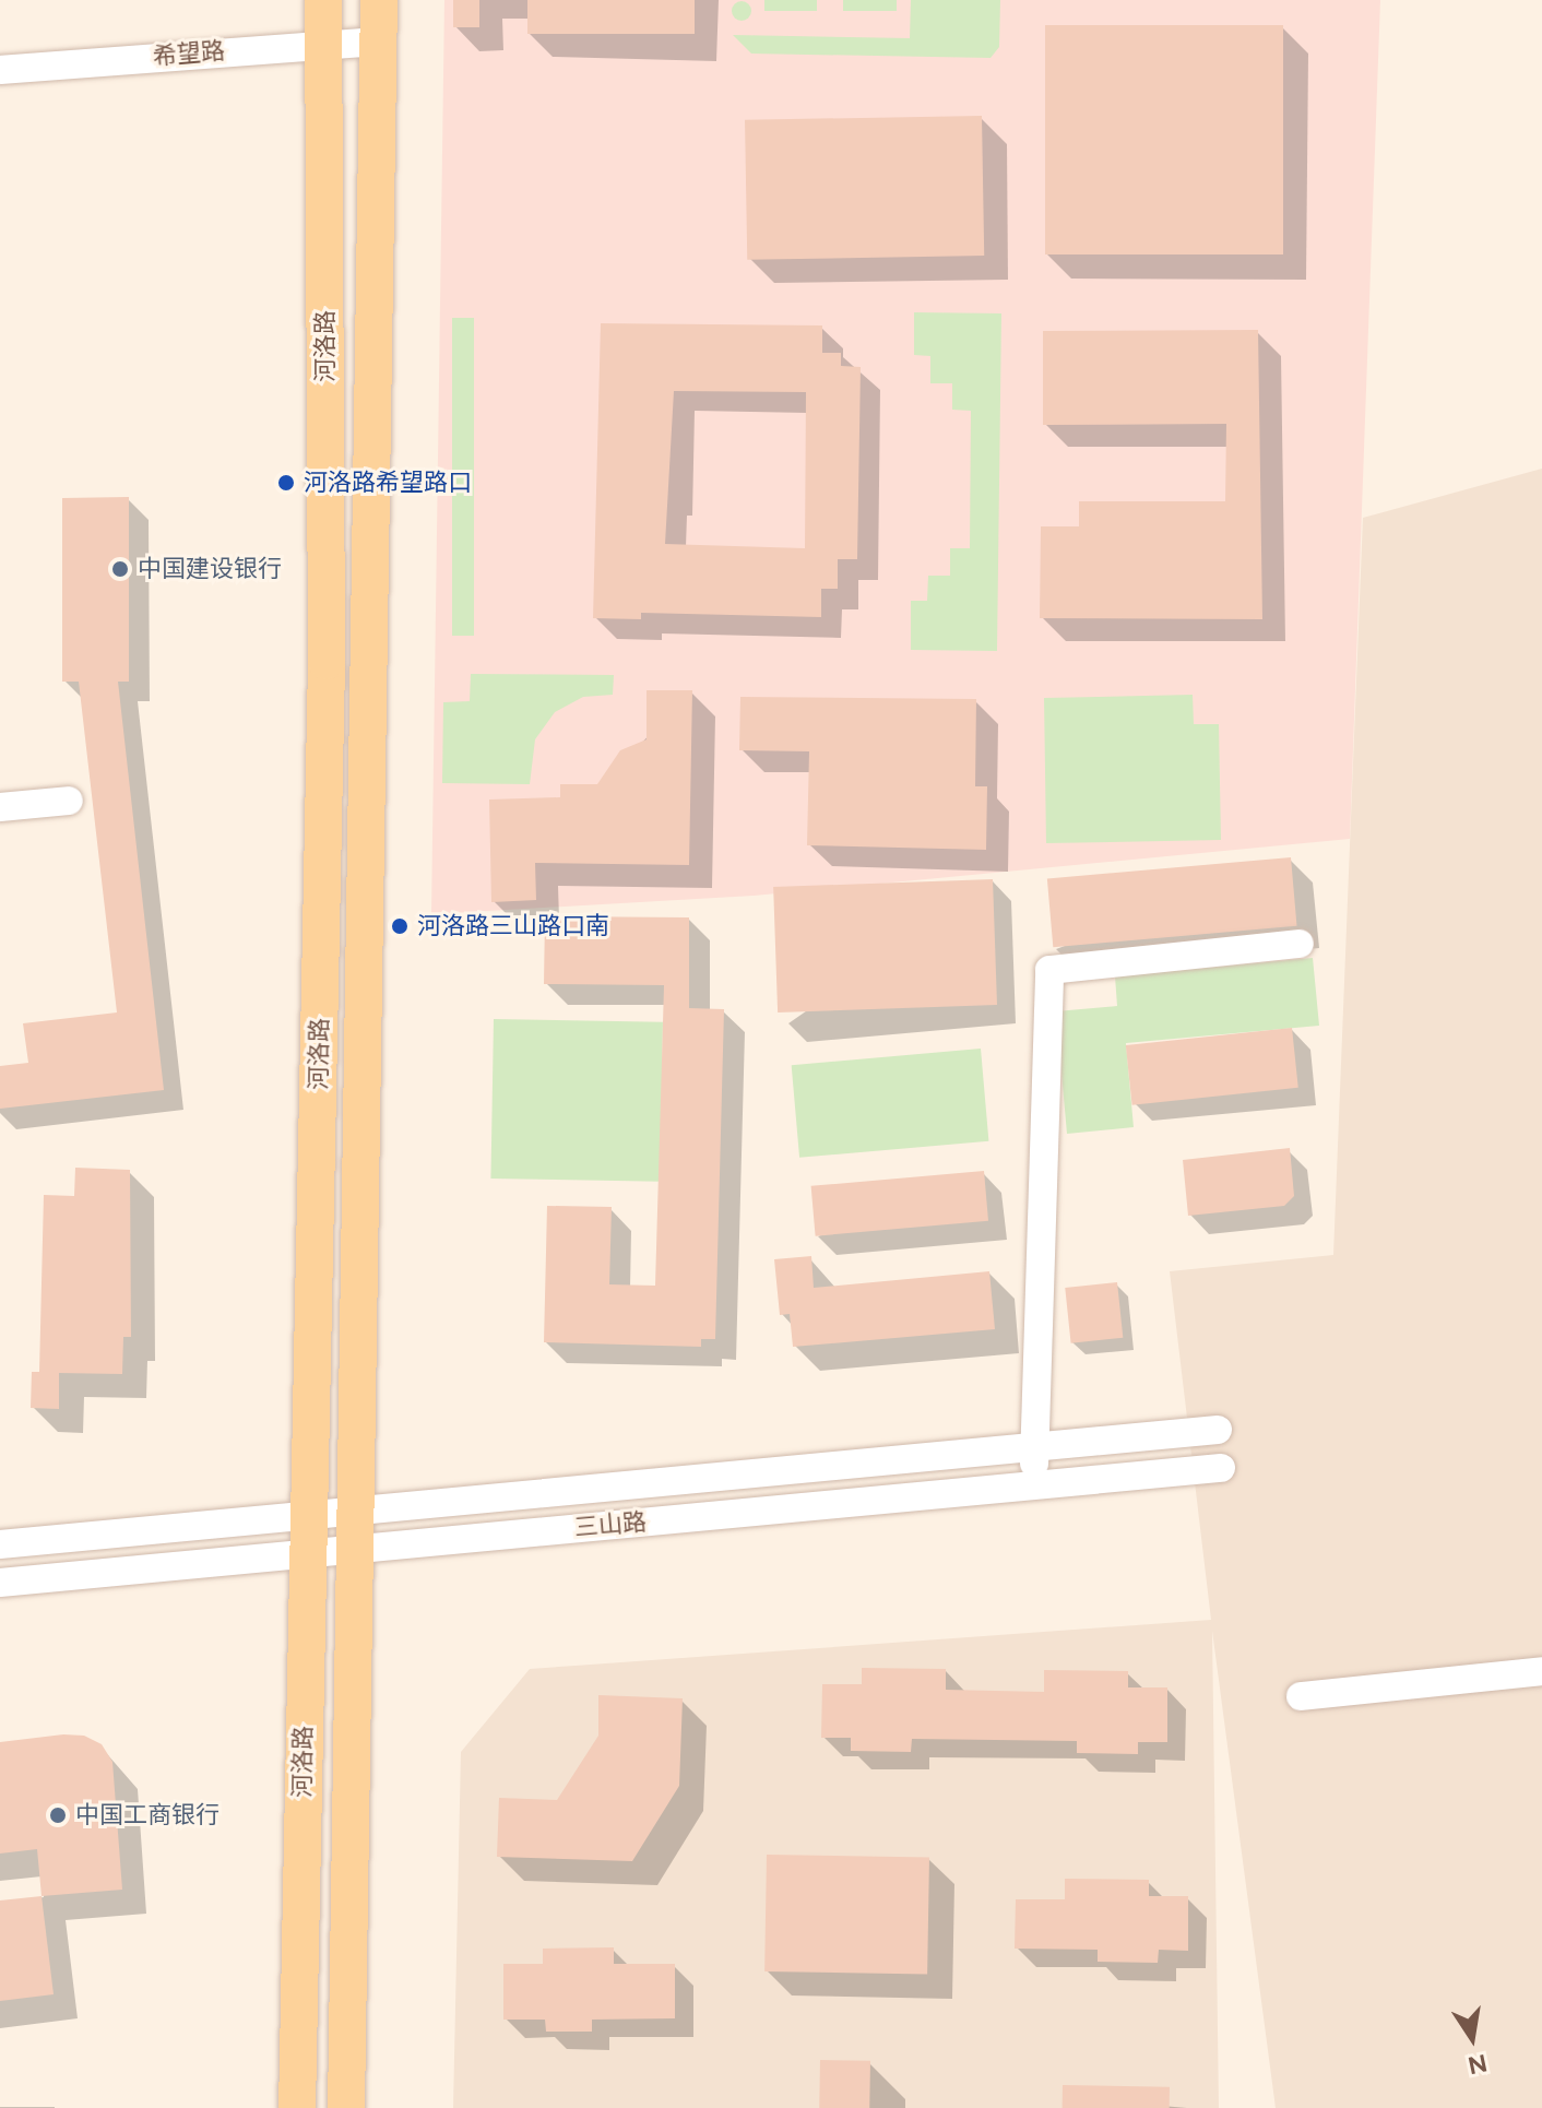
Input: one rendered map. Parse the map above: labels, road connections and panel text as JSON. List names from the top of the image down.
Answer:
{
  "streets": {
    "main road": ["河洛路"],
    "street": ["希望路", "三山路"]
  },
  "crossings": [
    ["希望路", "河洛路"],
    ["河洛路", "三山路"]
  ],
  "places": [
    "河洛路希望路口",
    "中国建设银行",
    "河洛路三山路口南",
    "中国工商银行"
  ],
  "north": "bottom"
}
